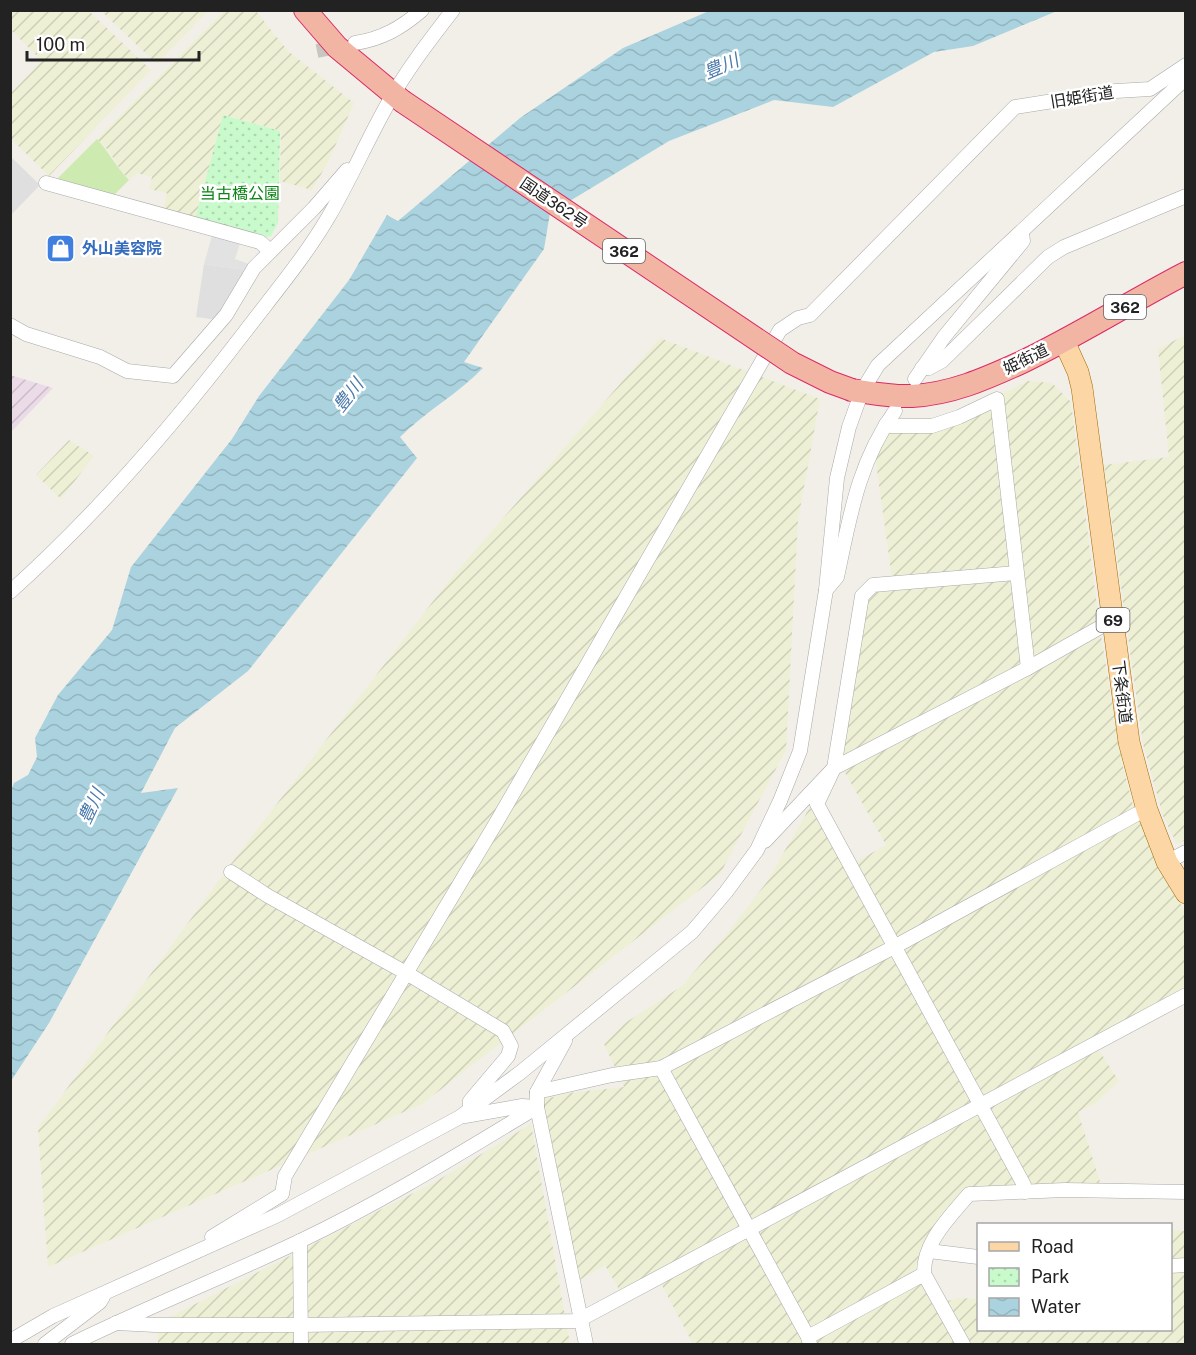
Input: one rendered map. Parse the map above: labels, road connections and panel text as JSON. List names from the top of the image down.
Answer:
{
  "streets": {
    "highway": ["国道362号", "362", "姫街道"],
    "main road": ["69", "下条街道"],
    "street": ["旧姫街道"]
  },
  "crossings": [
    ["国道362号", "姫街道"],
    ["姫街道", "下条街道"]
  ],
  "water": ["豊川"],
  "parks": ["当古橋公園"],
  "places": {
    "shop": ["外山美容院"]
  },
  "legend": ["Road", "Park", "Water"],
  "scale_bar": "100 m"
}
